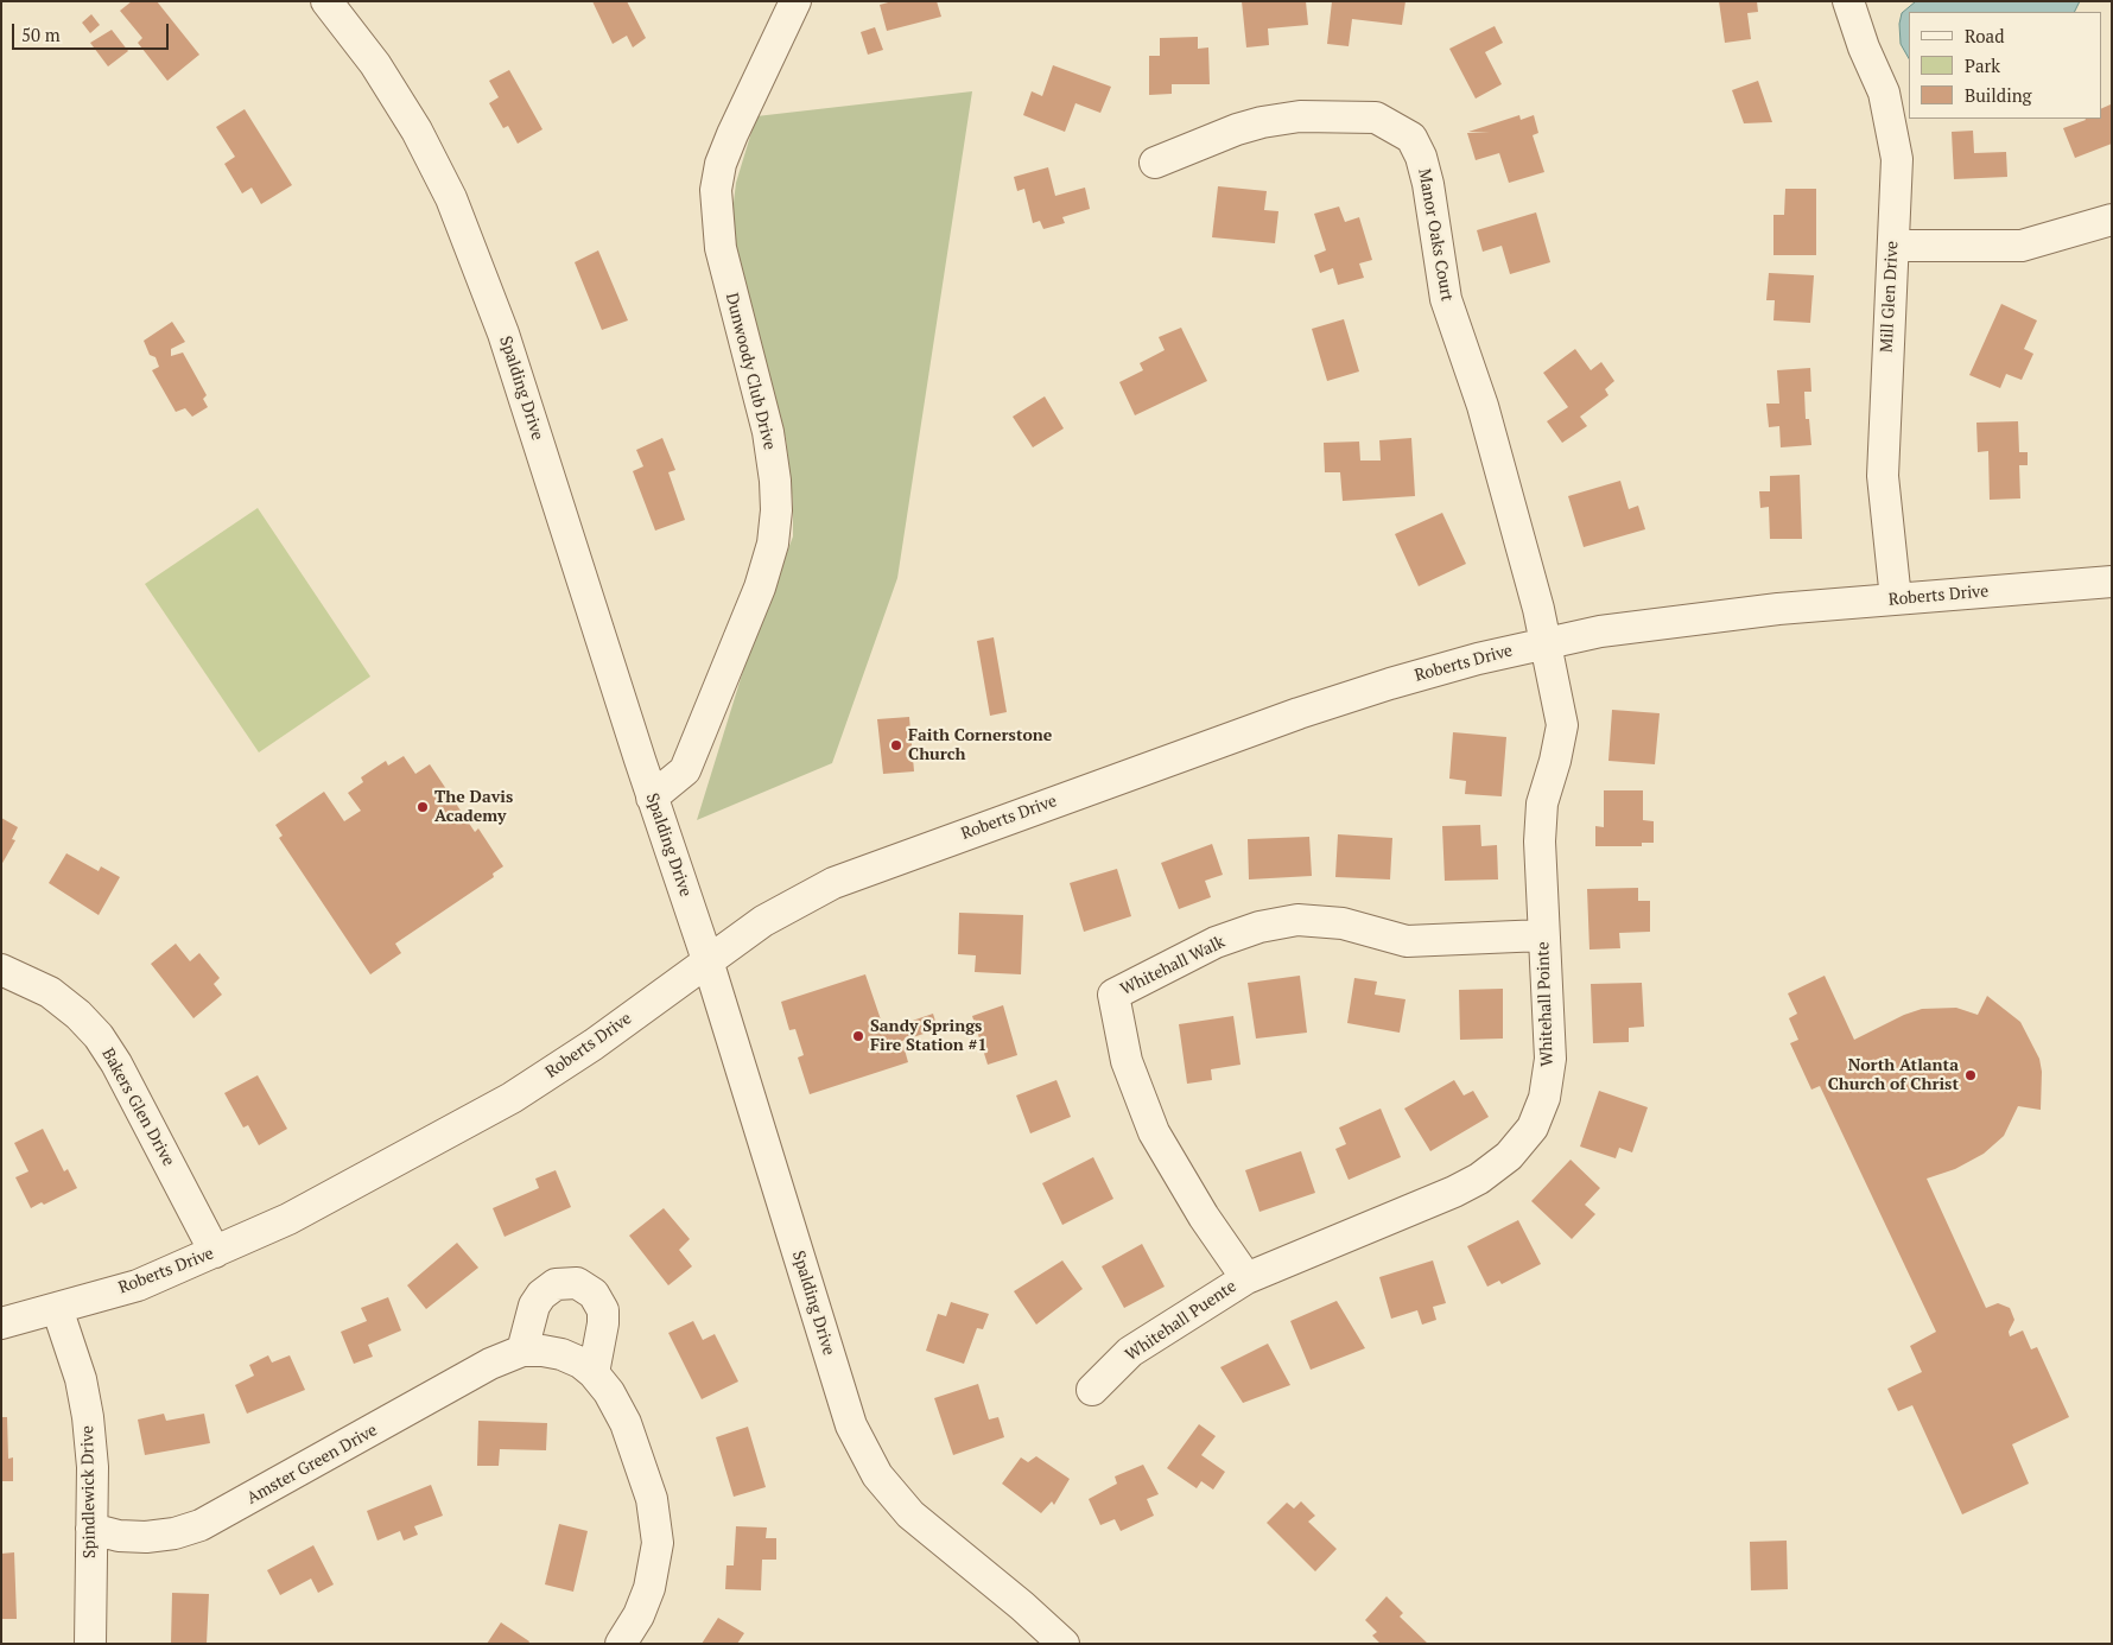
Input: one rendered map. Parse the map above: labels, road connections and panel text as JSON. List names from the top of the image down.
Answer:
{
  "streets": {
    "street": [
      "Manor Oaks Court",
      "Mill Glen Drive",
      "Dunwoody Club Drive",
      "Spalding Drive",
      "Roberts Drive",
      "Whitehall Walk",
      "Whitehall Pointe",
      "Bakers Glen Drive",
      "Whitehall Puente",
      "Amster Green Drive",
      "Spindlewick Drive"
    ]
  },
  "crossings": [
    ["Manor Oaks Court", "Roberts Drive"],
    ["Manor Oaks Court", "Whitehall Pointe"],
    ["Mill Glen Drive", "Roberts Drive"],
    ["Dunwoody Club Drive", "Spalding Drive"],
    ["Spalding Drive", "Roberts Drive"],
    ["Roberts Drive", "Whitehall Pointe"],
    ["Roberts Drive", "Bakers Glen Drive"],
    ["Roberts Drive", "Spindlewick Drive"],
    ["Whitehall Walk", "Whitehall Pointe"],
    ["Whitehall Walk", "Whitehall Puente"],
    ["Whitehall Pointe", "Whitehall Puente"],
    ["Amster Green Drive", "Spindlewick Drive"]
  ],
  "places": [
    "Faith Cornerstone Church",
    "The Davis Academy",
    "Sandy Springs Fire Station #1",
    "North Atlanta Church of Christ"
  ],
  "legend": ["Road", "Park", "Building"],
  "scale_bar": "50 m"
}
